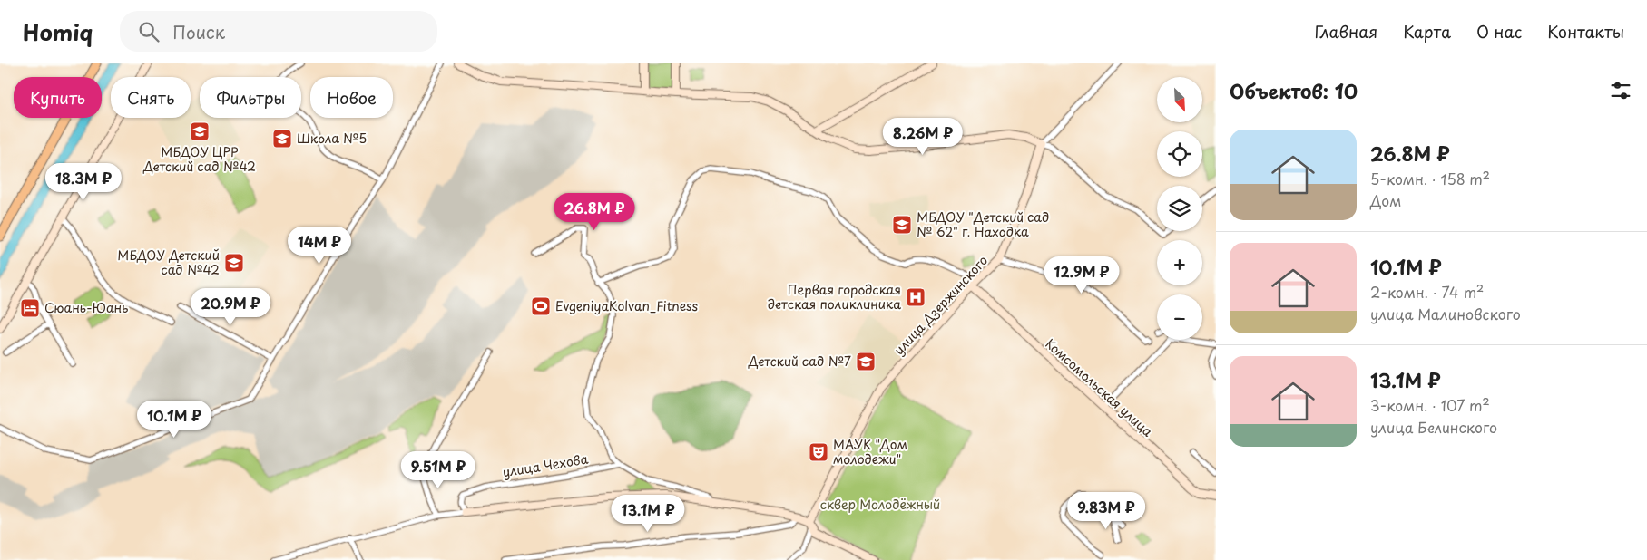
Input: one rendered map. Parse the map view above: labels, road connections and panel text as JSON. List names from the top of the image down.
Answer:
{
  "streets": {
    "main road": ["улица Дзержинского", "Комсомольская улица"],
    "street": ["улица Чехова"]
  },
  "crossings": [
    ["улица Дзержинского", "Комсомольская улица"]
  ],
  "parks": ["сквер Молодёжный"],
  "places": {
    "school or university": [
      "МБДОУ ЦРР Детский сад №42",
      "Школа №5",
      "МБДОУ \"Детский сад № 62\" г. Находка",
      "МБДОУ Детский сад №42",
      "Детский сад №7"
    ],
    "hospital": ["Первая городская детская поликлиника"],
    "sports": ["EvgeniyaKolvan_Fitness"],
    "hotel": ["Сюань-Юань"],
    "theatre": ["МАУК \"Дом молодежи\""]
  },
  "north": "bottom right",
  "page": {
    "header": "Homiq",
    "search": "Поиск",
    "nav": [
      "Главная",
      "Карта",
      "О нас",
      "Контакты"
    ],
    "heading": "Объектов: 10",
    "map_buttons": ["+", "−"],
    "chip": [
      "Купить",
      "Снять",
      "Фильтры",
      "Новое"
    ],
    "price": [
      "8.26M ₽",
      "18.3M ₽",
      "26.8M ₽",
      "14M ₽",
      "12.9M ₽",
      "20.9M ₽",
      "10.1M ₽",
      "9.51M ₽",
      "9.83M ₽",
      "13.1M ₽"
    ],
    "list": [
      {
        "name": "26.8M ₽",
        "note": "5-комн. · 158 m² · Дом"
      },
      {
        "name": "10.1M ₽",
        "note": "2-комн. · 74 m² · улица Малиновского"
      },
      {
        "name": "13.1M ₽",
        "note": "3-комн. · 107 m² · улица Белинского"
      }
    ]
  }
}
